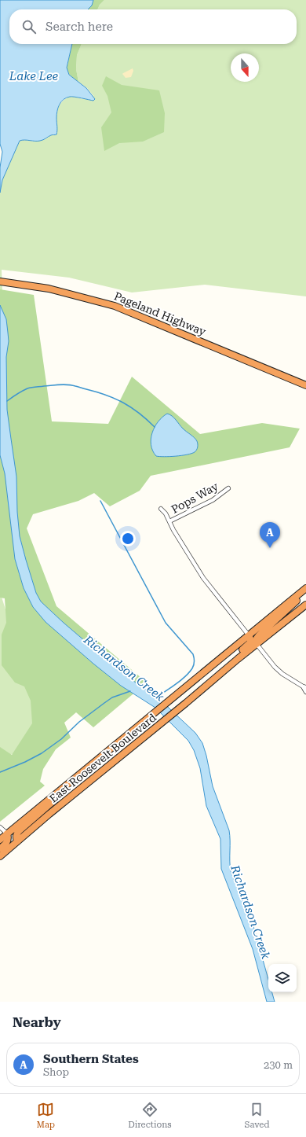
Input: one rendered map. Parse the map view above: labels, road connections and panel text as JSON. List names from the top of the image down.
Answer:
{
  "streets": {
    "highway": ["Pageland Highway", "East Roosevelt Boulevard"],
    "street": ["Pops Way"]
  },
  "water": ["Lake Lee", "Richardson Creek"],
  "north": "bottom",
  "page": {
    "search": "Search here",
    "pins": "A",
    "heading": "Nearby",
    "list": [
      {
        "mark": "A",
        "name": "Southern States",
        "note": "Shop",
        "value": "230 m"
      }
    ],
    "nav": ["Map", "Directions", "Saved"]
  }
}
